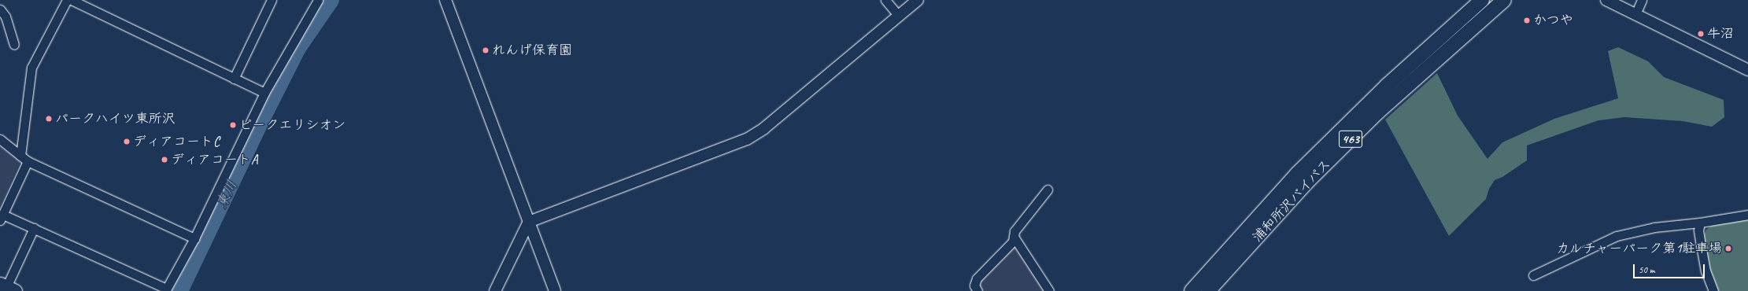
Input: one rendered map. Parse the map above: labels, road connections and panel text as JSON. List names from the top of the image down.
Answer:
{
  "streets": {
    "highway": ["463", "浦和所沢バイパス"]
  },
  "water": ["東川"],
  "places": [
    "かつや",
    "牛沼",
    "れんげ保育園",
    "パークハイツ東所沢",
    "ピークエリシオン",
    "ディアコートC",
    "ディアコートA",
    "カルチャーパーク第1駐車場"
  ],
  "scale_bar": "50 m"
}
